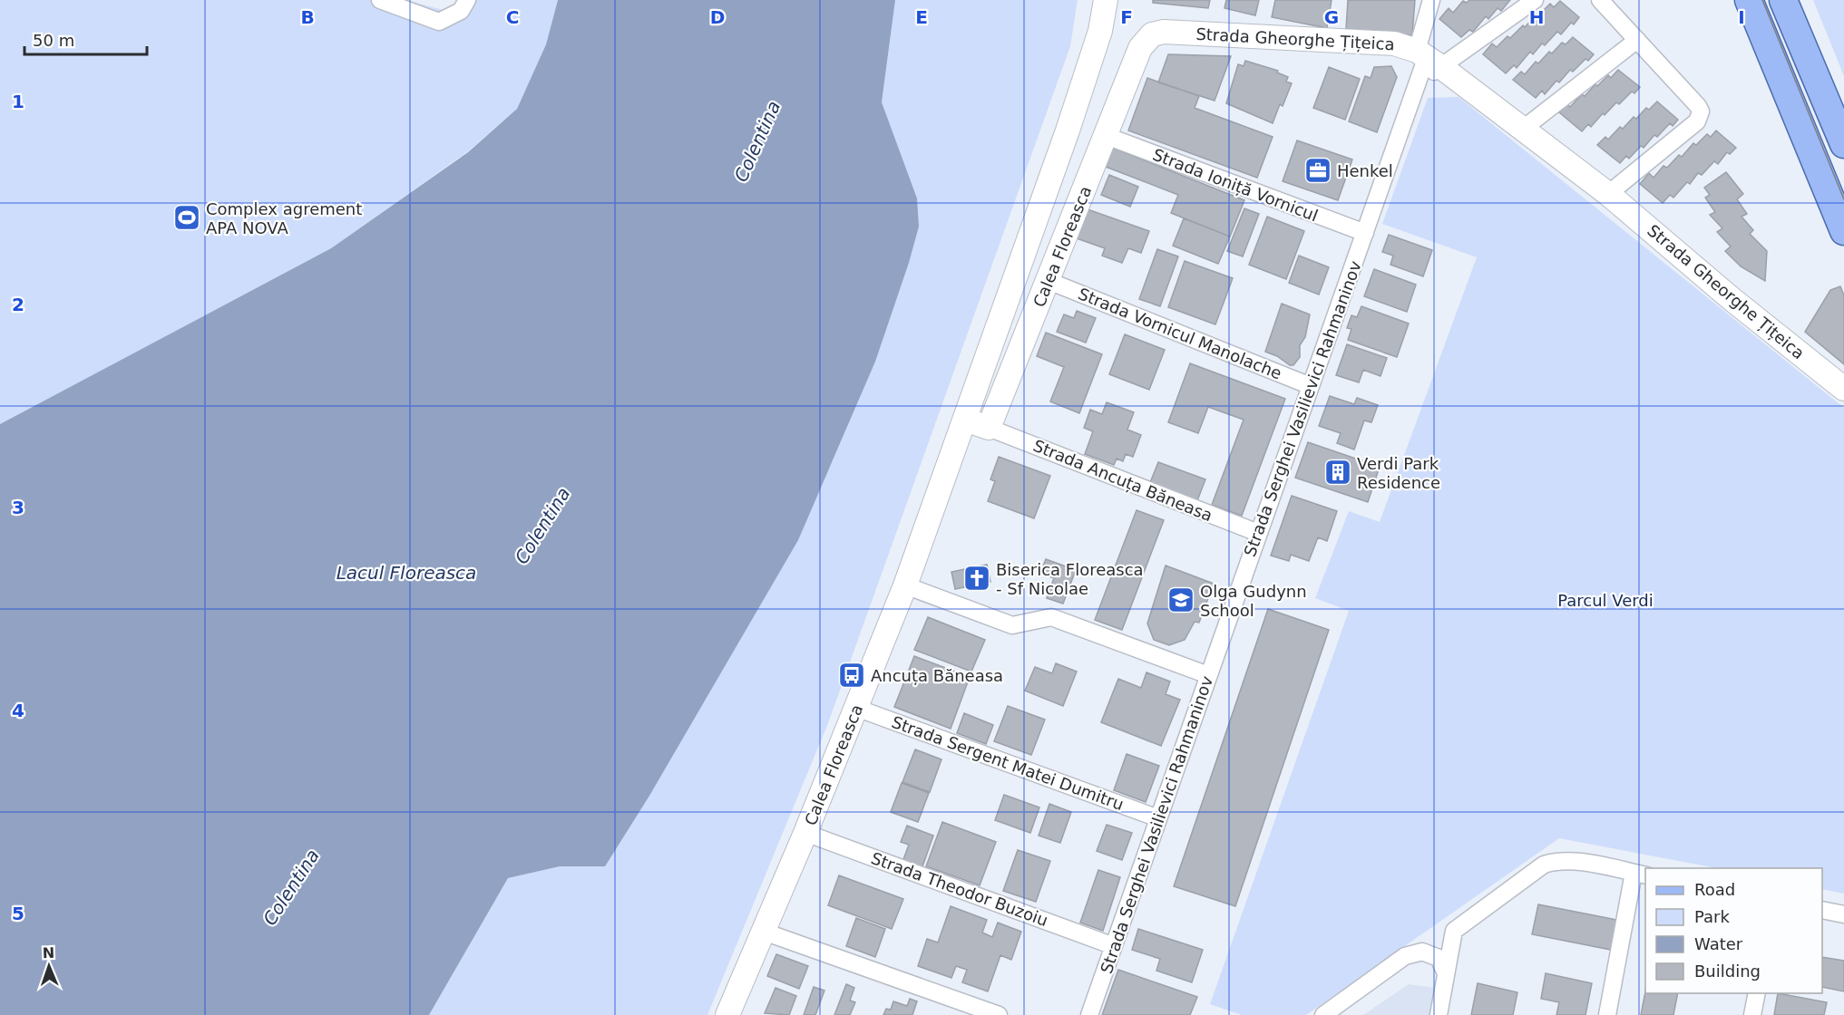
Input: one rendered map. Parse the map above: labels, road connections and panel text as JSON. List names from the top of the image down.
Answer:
{
  "streets": {
    "street": [
      "Strada Gheorghe Țițeica",
      "Strada Ioniță Vornicul",
      "Calea Floreasca",
      "Strada Vornicul Manolache",
      "Strada Serghei Vasilievici Rahmaninov",
      "Strada Ancuța Băneasa",
      "Strada Sergent Matei Dumitru",
      "Strada Theodor Buzoiu"
    ]
  },
  "crossings": [
    ["Strada Gheorghe Țițeica", "Calea Floreasca"],
    ["Strada Gheorghe Țițeica", "Strada Serghei Vasilievici Rahmaninov"],
    ["Strada Ioniță Vornicul", "Calea Floreasca"],
    ["Strada Ioniță Vornicul", "Strada Serghei Vasilievici Rahmaninov"],
    ["Calea Floreasca", "Strada Vornicul Manolache"],
    ["Calea Floreasca", "Strada Ancuța Băneasa"],
    ["Calea Floreasca", "Strada Sergent Matei Dumitru"],
    ["Calea Floreasca", "Strada Theodor Buzoiu"],
    ["Strada Vornicul Manolache", "Strada Serghei Vasilievici Rahmaninov"],
    ["Strada Serghei Vasilievici Rahmaninov", "Strada Ancuța Băneasa"],
    ["Strada Serghei Vasilievici Rahmaninov", "Strada Sergent Matei Dumitru"],
    ["Strada Serghei Vasilievici Rahmaninov", "Strada Theodor Buzoiu"]
  ],
  "water": ["Colentina", "Lacul Floreasca"],
  "parks": ["Parcul Verdi"],
  "places": {
    "office": ["Henkel"],
    "sports": ["Complex agrement APA NOVA"],
    "building": ["Verdi Park Residence"],
    "church": ["Biserica Floreasca - Sf Nicolae"],
    "school or university": ["Olga Gudynn School"],
    "bus stop": ["Ancuța Băneasa"]
  },
  "legend": [
    "Road",
    "Park",
    "Water",
    "Building"
  ],
  "scale_bar": "50 m",
  "north": "top",
  "grid": {
    "columns": [
      "B",
      "C",
      "D",
      "E",
      "F",
      "G",
      "H",
      "I"
    ],
    "rows": [
      "1",
      "2",
      "3",
      "4",
      "5"
    ]
  }
}
